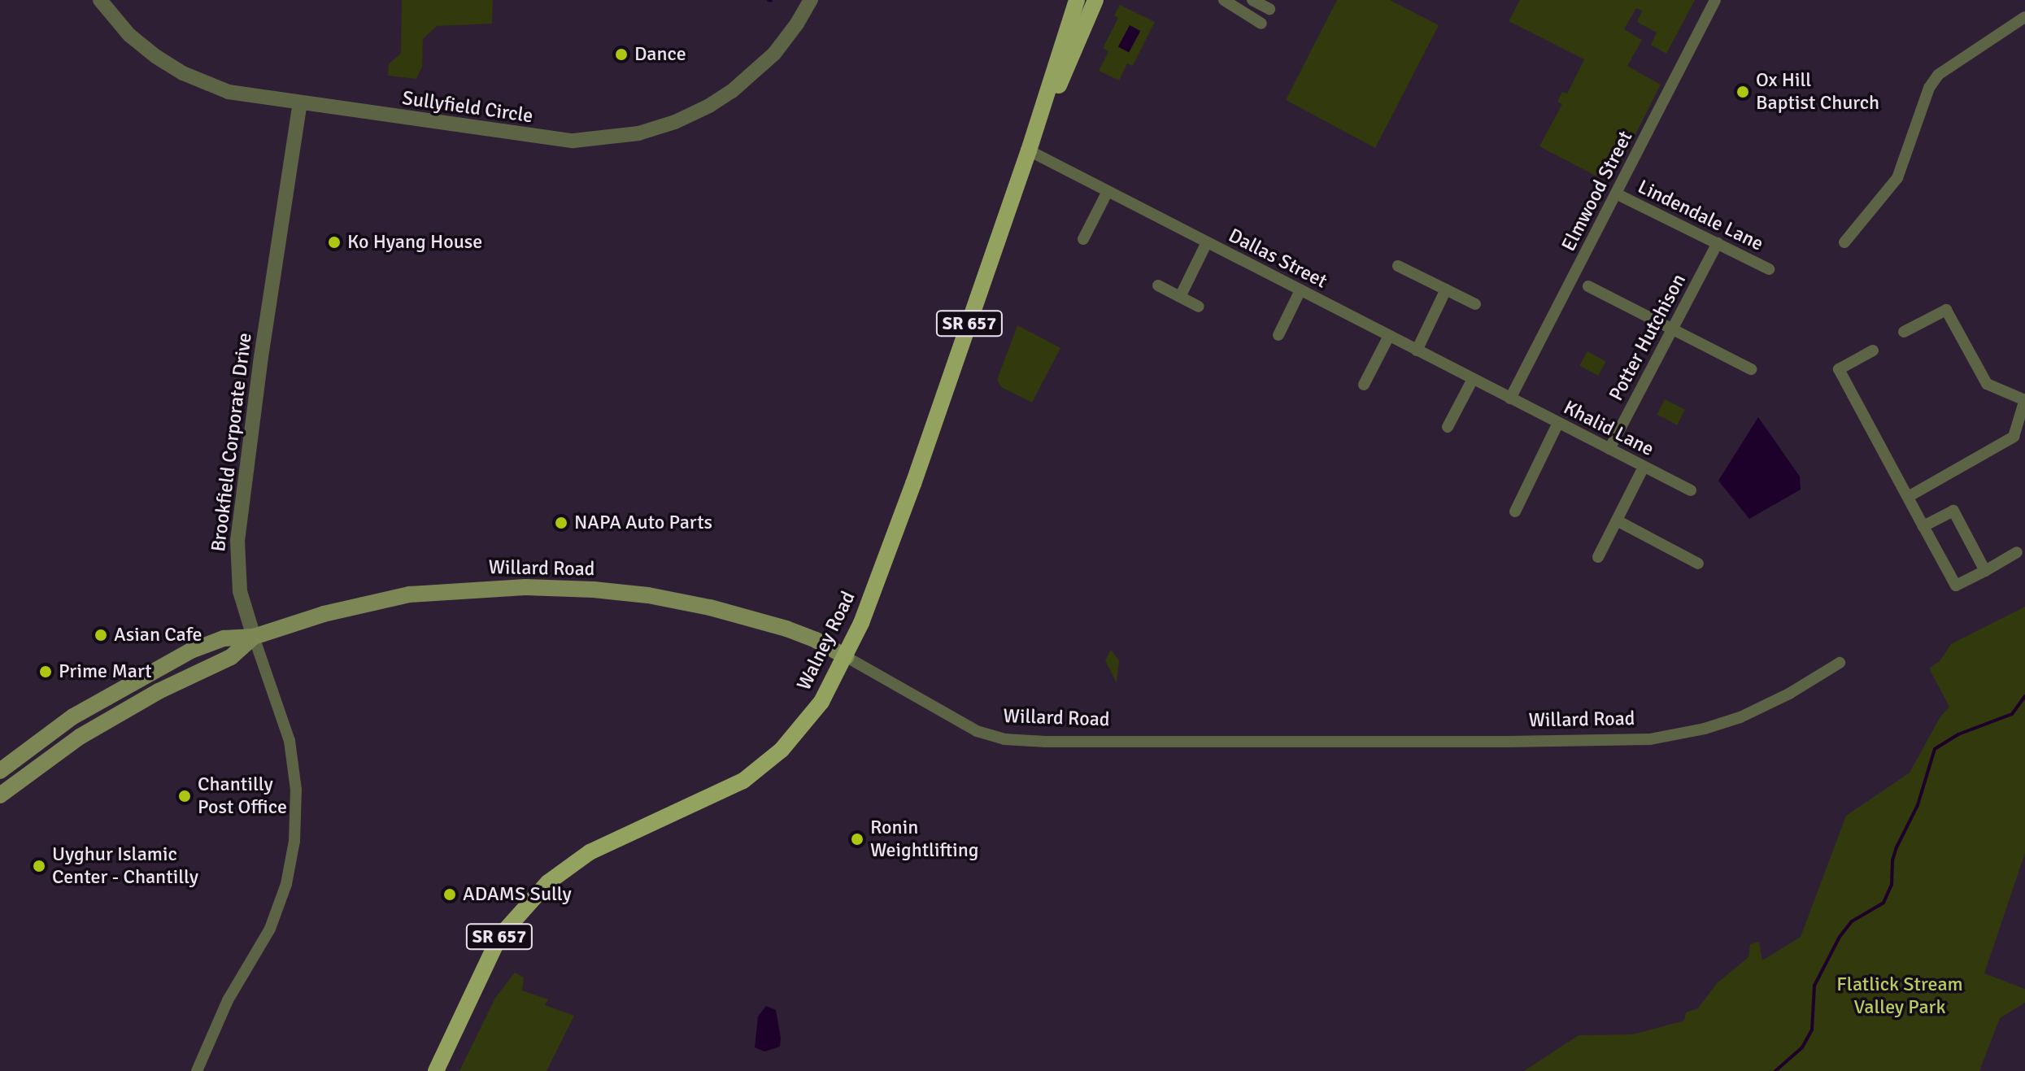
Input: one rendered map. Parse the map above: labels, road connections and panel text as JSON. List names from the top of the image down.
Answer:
{
  "streets": {
    "main road": ["SR 657", "Willard Road", "Walney Road"],
    "street": [
      "Sullyfield Circle",
      "Elmwood Street",
      "Lindendale Lane",
      "Dallas Street",
      "Potter Hutchison",
      "Khalid Lane",
      "Brookfield Corporate Drive"
    ]
  },
  "crossings": [
    ["Sullyfield Circle", "Brookfield Corporate Drive"],
    ["Elmwood Street", "Lindendale Lane"],
    ["Elmwood Street", "Dallas Street"],
    ["Elmwood Street", "Khalid Lane"],
    ["Lindendale Lane", "Potter Hutchison"],
    ["Dallas Street", "Khalid Lane"],
    ["Dallas Street", "Walney Road"],
    ["Potter Hutchison", "Khalid Lane"],
    ["Brookfield Corporate Drive", "Willard Road"],
    ["Willard Road", "Walney Road"]
  ],
  "parks": ["Flatlick Stream Valley Park"],
  "places": [
    "Dance",
    "Ox Hill Baptist Church",
    "Ko Hyang House",
    "NAPA Auto Parts",
    "Asian Cafe",
    "Prime Mart",
    "Chantilly Post Office",
    "Ronin Weightlifting",
    "Uyghur Islamic Center - Chantilly",
    "ADAMS Sully"
  ]
}
